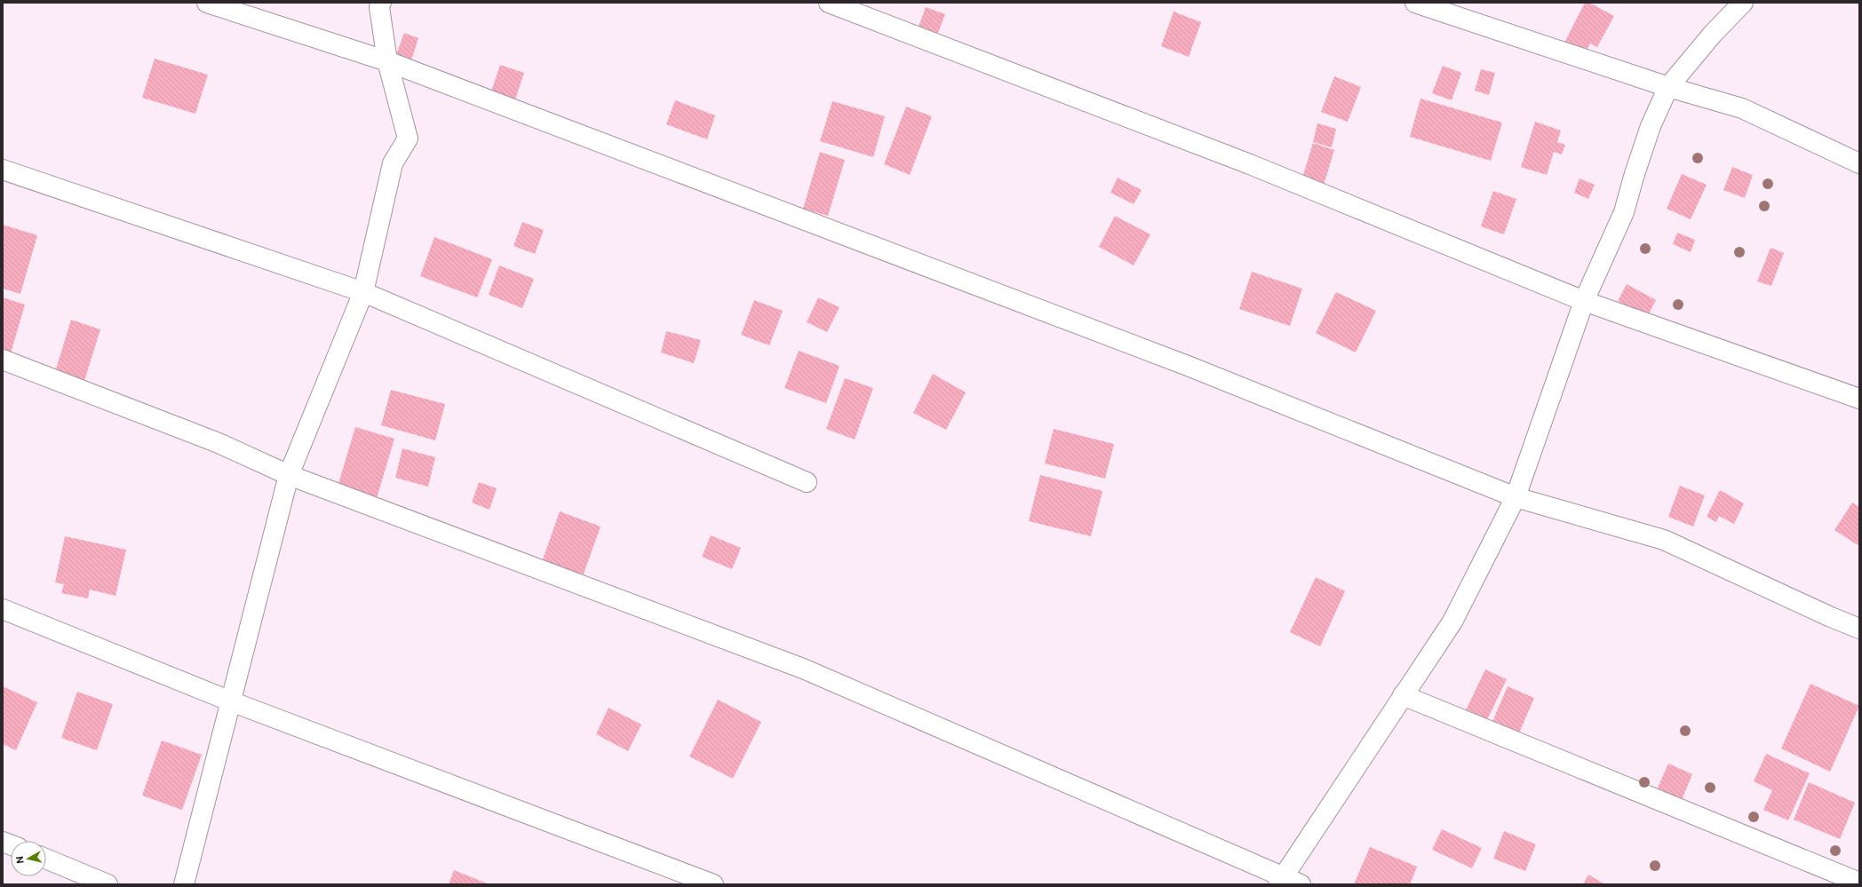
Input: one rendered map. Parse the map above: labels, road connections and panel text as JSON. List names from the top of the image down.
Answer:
{
  "north": "left"
}
